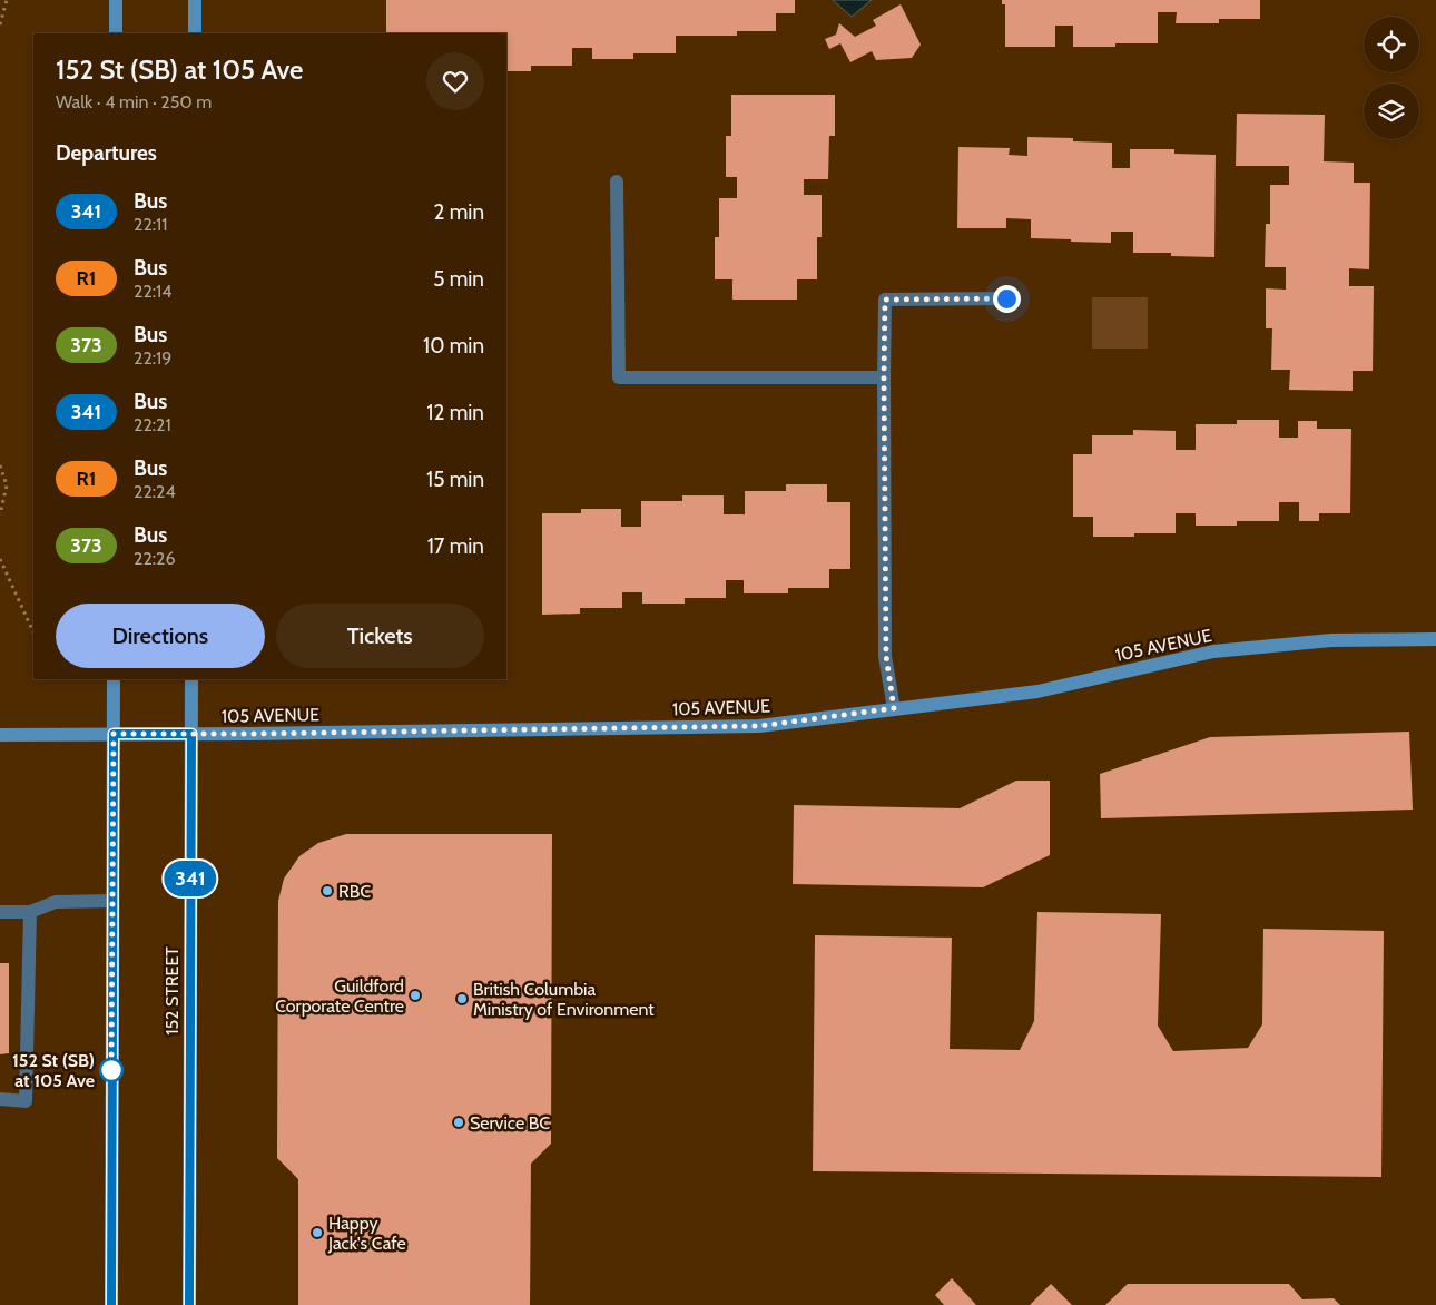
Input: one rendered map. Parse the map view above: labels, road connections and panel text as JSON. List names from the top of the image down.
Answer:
{
  "streets": {
    "street": ["105 AVENUE", "152 STREET"]
  },
  "crossings": [
    ["105 AVENUE", "152 STREET"]
  ],
  "places": [
    "RBC",
    "Guildford Corporate Centre",
    "British Columbia Ministry of Environment",
    "152 St (SB) at 105 Ave",
    "Service BC",
    "Happy Jack's Cafe"
  ],
  "lines": ["bus line 341"],
  "page": {
    "on_map": "341",
    "heading": [
      ["152 St (SB) at 105 Ave", "Walk · 4 min · 250 m"],
      "Departures"
    ],
    "list": [
      {
        "mark": "341",
        "name": "Bus",
        "note": "22:11",
        "value": "2 min"
      },
      {
        "mark": "R1",
        "name": "Bus",
        "note": "22:14",
        "value": "5 min"
      },
      {
        "mark": "373",
        "name": "Bus",
        "note": "22:19",
        "value": "10 min"
      },
      {
        "mark": "341",
        "name": "Bus",
        "note": "22:21",
        "value": "12 min"
      },
      {
        "mark": "R1",
        "name": "Bus",
        "note": "22:24",
        "value": "15 min"
      },
      {
        "mark": "373",
        "name": "Bus",
        "note": "22:26",
        "value": "17 min"
      }
    ],
    "buttons": ["Directions", "Tickets"]
  }
}
